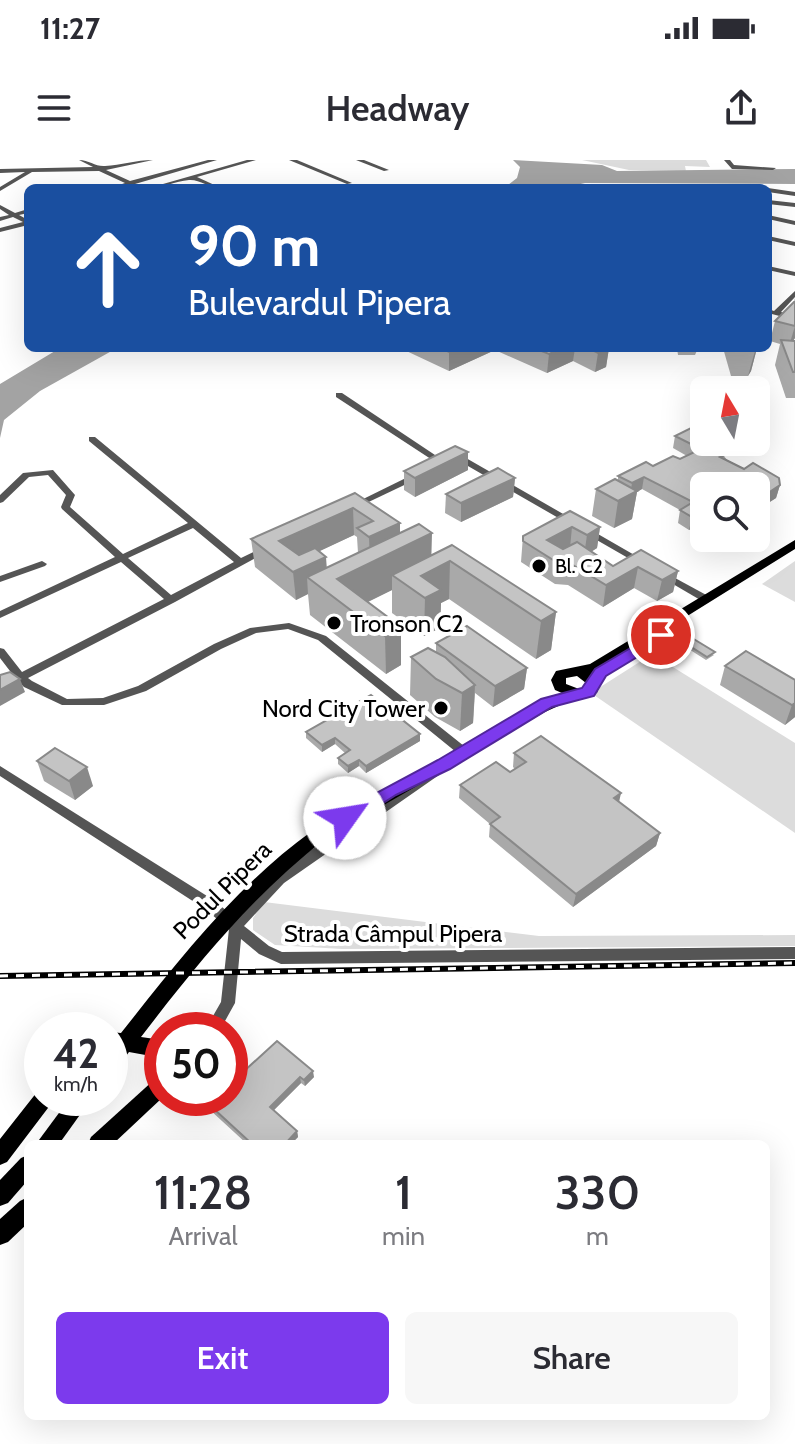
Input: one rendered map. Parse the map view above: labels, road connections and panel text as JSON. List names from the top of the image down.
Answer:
{
  "streets": {
    "main road": ["Podul Pipera"],
    "street": ["Strada Câmpul Pipera"]
  },
  "places": ["Bl. C2", "Tronson C2", "Nord City Tower"],
  "north": "top",
  "page": {
    "status": "11:27",
    "header": "Headway",
    "turn": ["90 m", "Bulevardul Pipera"],
    "speed": "42 km/h",
    "limit": "50",
    "eta": [
      "11:28",
      "Arrival",
      "1",
      "min",
      "330",
      "m"
    ],
    "buttons": ["Exit", "Share"]
  }
}
